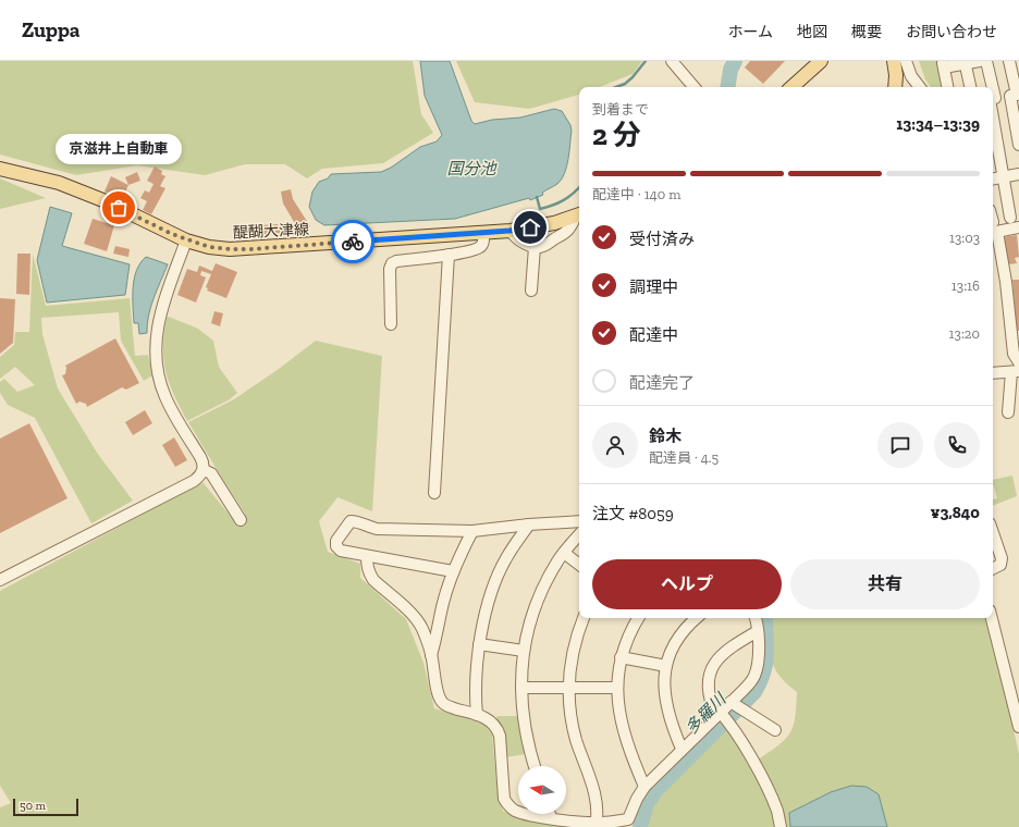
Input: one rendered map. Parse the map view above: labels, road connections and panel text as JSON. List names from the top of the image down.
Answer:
{
  "streets": {
    "main road": ["醍醐大津線"]
  },
  "water": ["国分池", "多羅川"],
  "places": ["京滋井上自動車"],
  "scale_bar": "50 m",
  "north": "left",
  "page": {
    "header": "Zuppa",
    "nav": [
      "ホーム",
      "地図",
      "概要",
      "お問い合わせ"
    ],
    "heading": ["2 分", "到着まで", "13:34–13:39"],
    "panel": [
      "鈴木",
      "配達員 · 4.5",
      "注文 #8059",
      "¥3,840"
    ],
    "bubble": "京滋井上自動車",
    "bar": "配達中 · 140 m",
    "list": [
      ["受付済み", "13:03"],
      ["調理中", "13:16"],
      ["配達中", "13:20"],
      "配達完了"
    ],
    "buttons": ["ヘルプ", "共有"],
    "scale": "50 m"
  }
}
